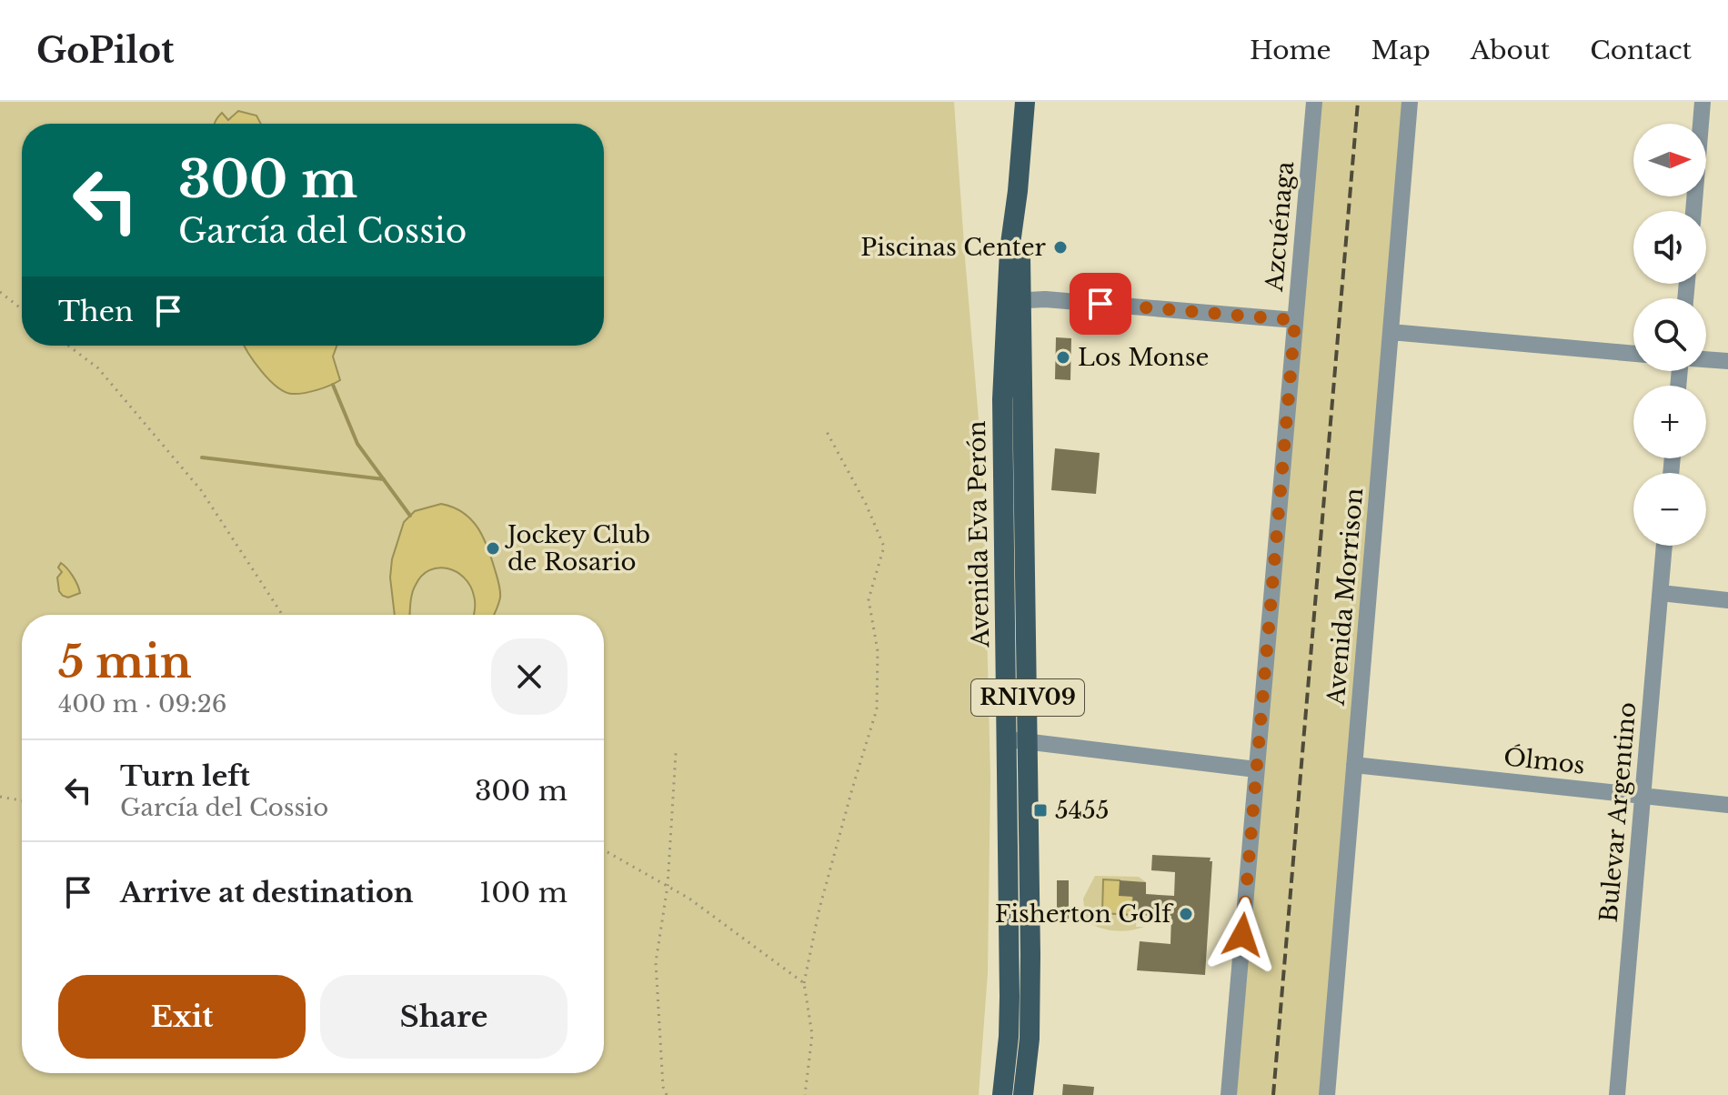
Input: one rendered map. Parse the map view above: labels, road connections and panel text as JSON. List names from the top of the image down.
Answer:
{
  "streets": {
    "main road": ["Avenida Eva Perón", "RN1V09"],
    "street": [
      "Azcuénaga",
      "Avenida Morrison",
      "Ólmos",
      "Bulevar Argentino"
    ]
  },
  "crossings": [
    ["Avenida Morrison", "Ólmos"],
    ["Ólmos", "Bulevar Argentino"]
  ],
  "places": {
    "other": [
      "Piscinas Center",
      "Los Monse",
      "Jockey Club de Rosario",
      "Fisherton Golf"
    ],
    "transit": ["5455"]
  },
  "north": "right",
  "page": {
    "header": "GoPilot",
    "nav": [
      "Home",
      "Map",
      "About",
      "Contact"
    ],
    "map_buttons": ["+", "−"],
    "turn": ["300 m", "García del Cossio"],
    "then": "Then",
    "heading": ["5 min", "400 m · 09:26"],
    "list": [
      {
        "name": "Turn left",
        "note": "García del Cossio",
        "value": "300 m"
      },
      {
        "name": "Arrive at destination",
        "value": "100 m"
      }
    ],
    "buttons": ["Exit", "Share"]
  }
}
